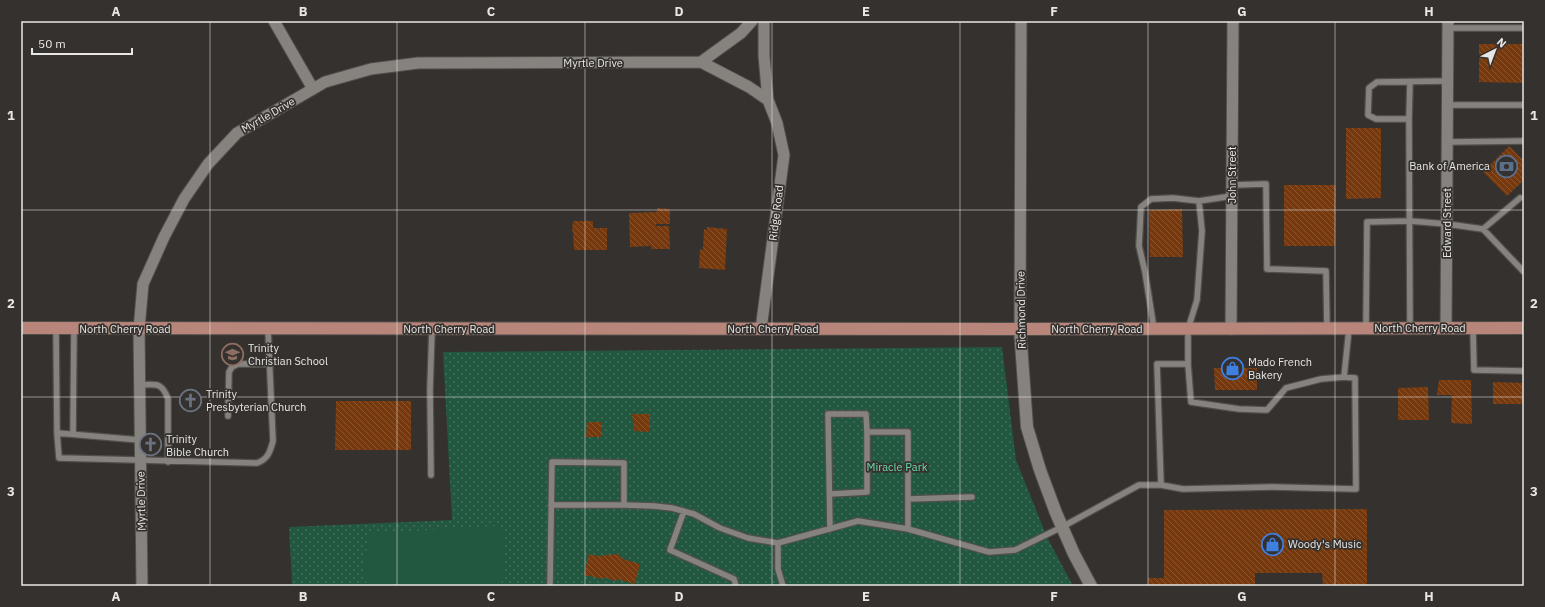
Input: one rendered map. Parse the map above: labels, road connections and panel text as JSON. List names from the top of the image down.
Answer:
{
  "streets": {
    "main road": ["North Cherry Road"],
    "street": [
      "Myrtle Drive",
      "John Street",
      "Ridge Road",
      "Edward Street",
      "Richmond Drive"
    ]
  },
  "crossings": [
    ["Myrtle Drive", "North Cherry Road"],
    ["John Street", "North Cherry Road"],
    ["Ridge Road", "North Cherry Road"],
    ["Edward Street", "North Cherry Road"],
    ["Richmond Drive", "North Cherry Road"]
  ],
  "parks": ["Miracle Park"],
  "places": {
    "bank": ["Bank of America"],
    "school or university": ["Trinity Christian School"],
    "shop": ["Mado French Bakery", "Woody's Music"],
    "church": ["Trinity Presbyterian Church", "Trinity Bible Church"]
  },
  "scale_bar": "50 m",
  "north": "top right",
  "grid": {
    "columns": [
      "A",
      "B",
      "C",
      "D",
      "E",
      "F",
      "G",
      "H"
    ],
    "rows": ["1", "2", "3"]
  }
}
